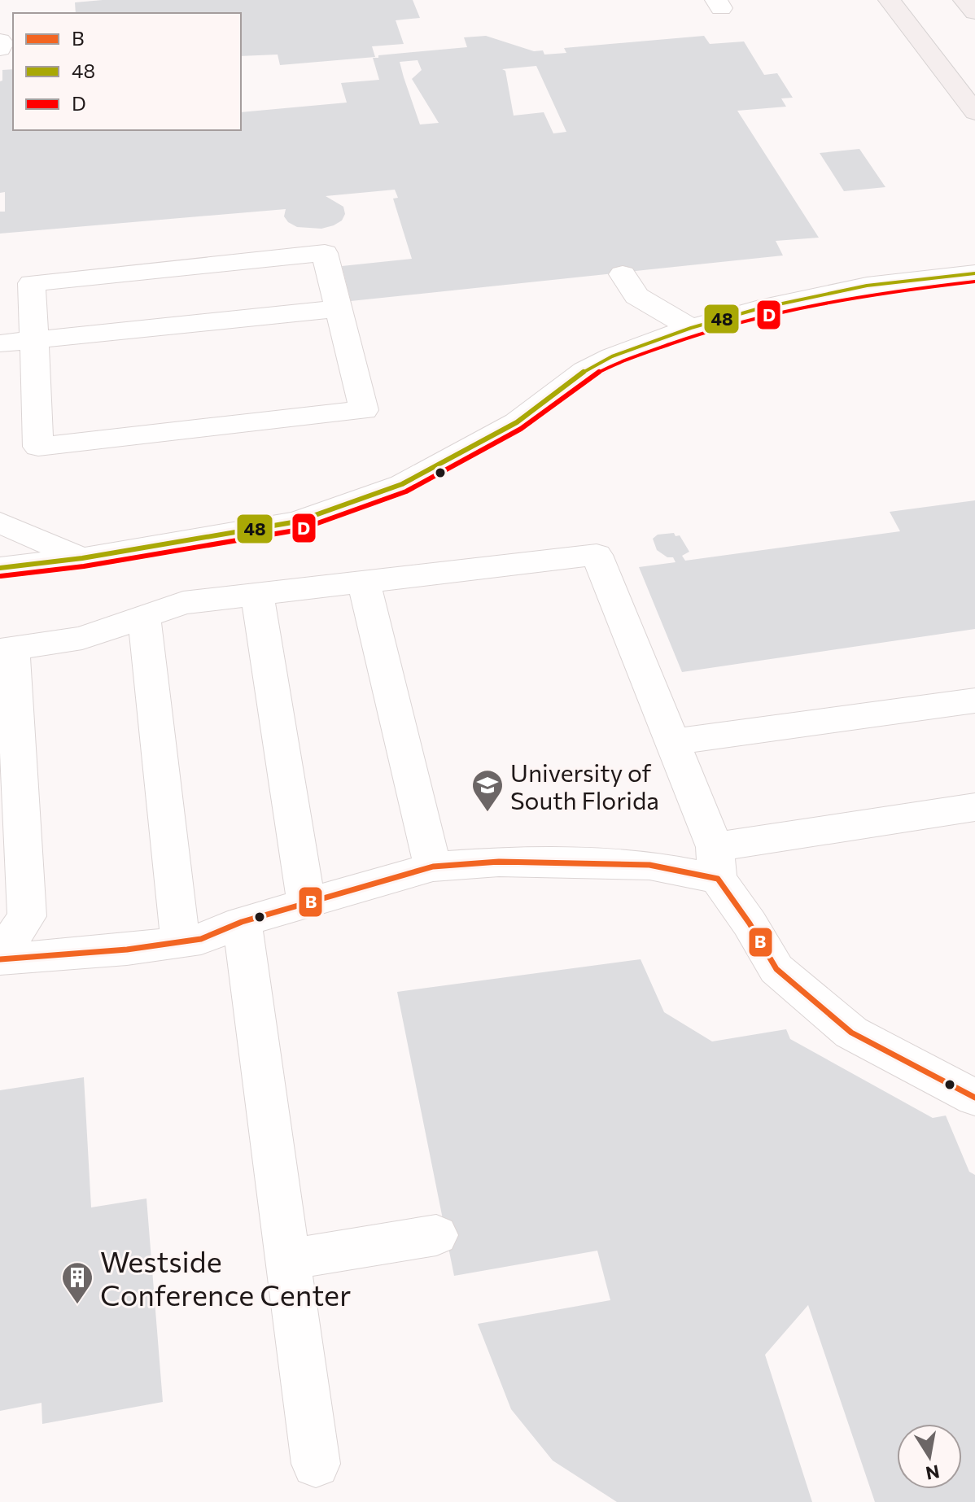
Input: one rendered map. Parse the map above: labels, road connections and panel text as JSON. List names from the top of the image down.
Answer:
{
  "places": {
    "school or university": ["University of South Florida"],
    "building": ["Westside Conference Center"]
  },
  "lines": ["transit line 48", "transit line D", "transit line B"],
  "legend": ["B", "48", "D"],
  "north": "bottom"
}
